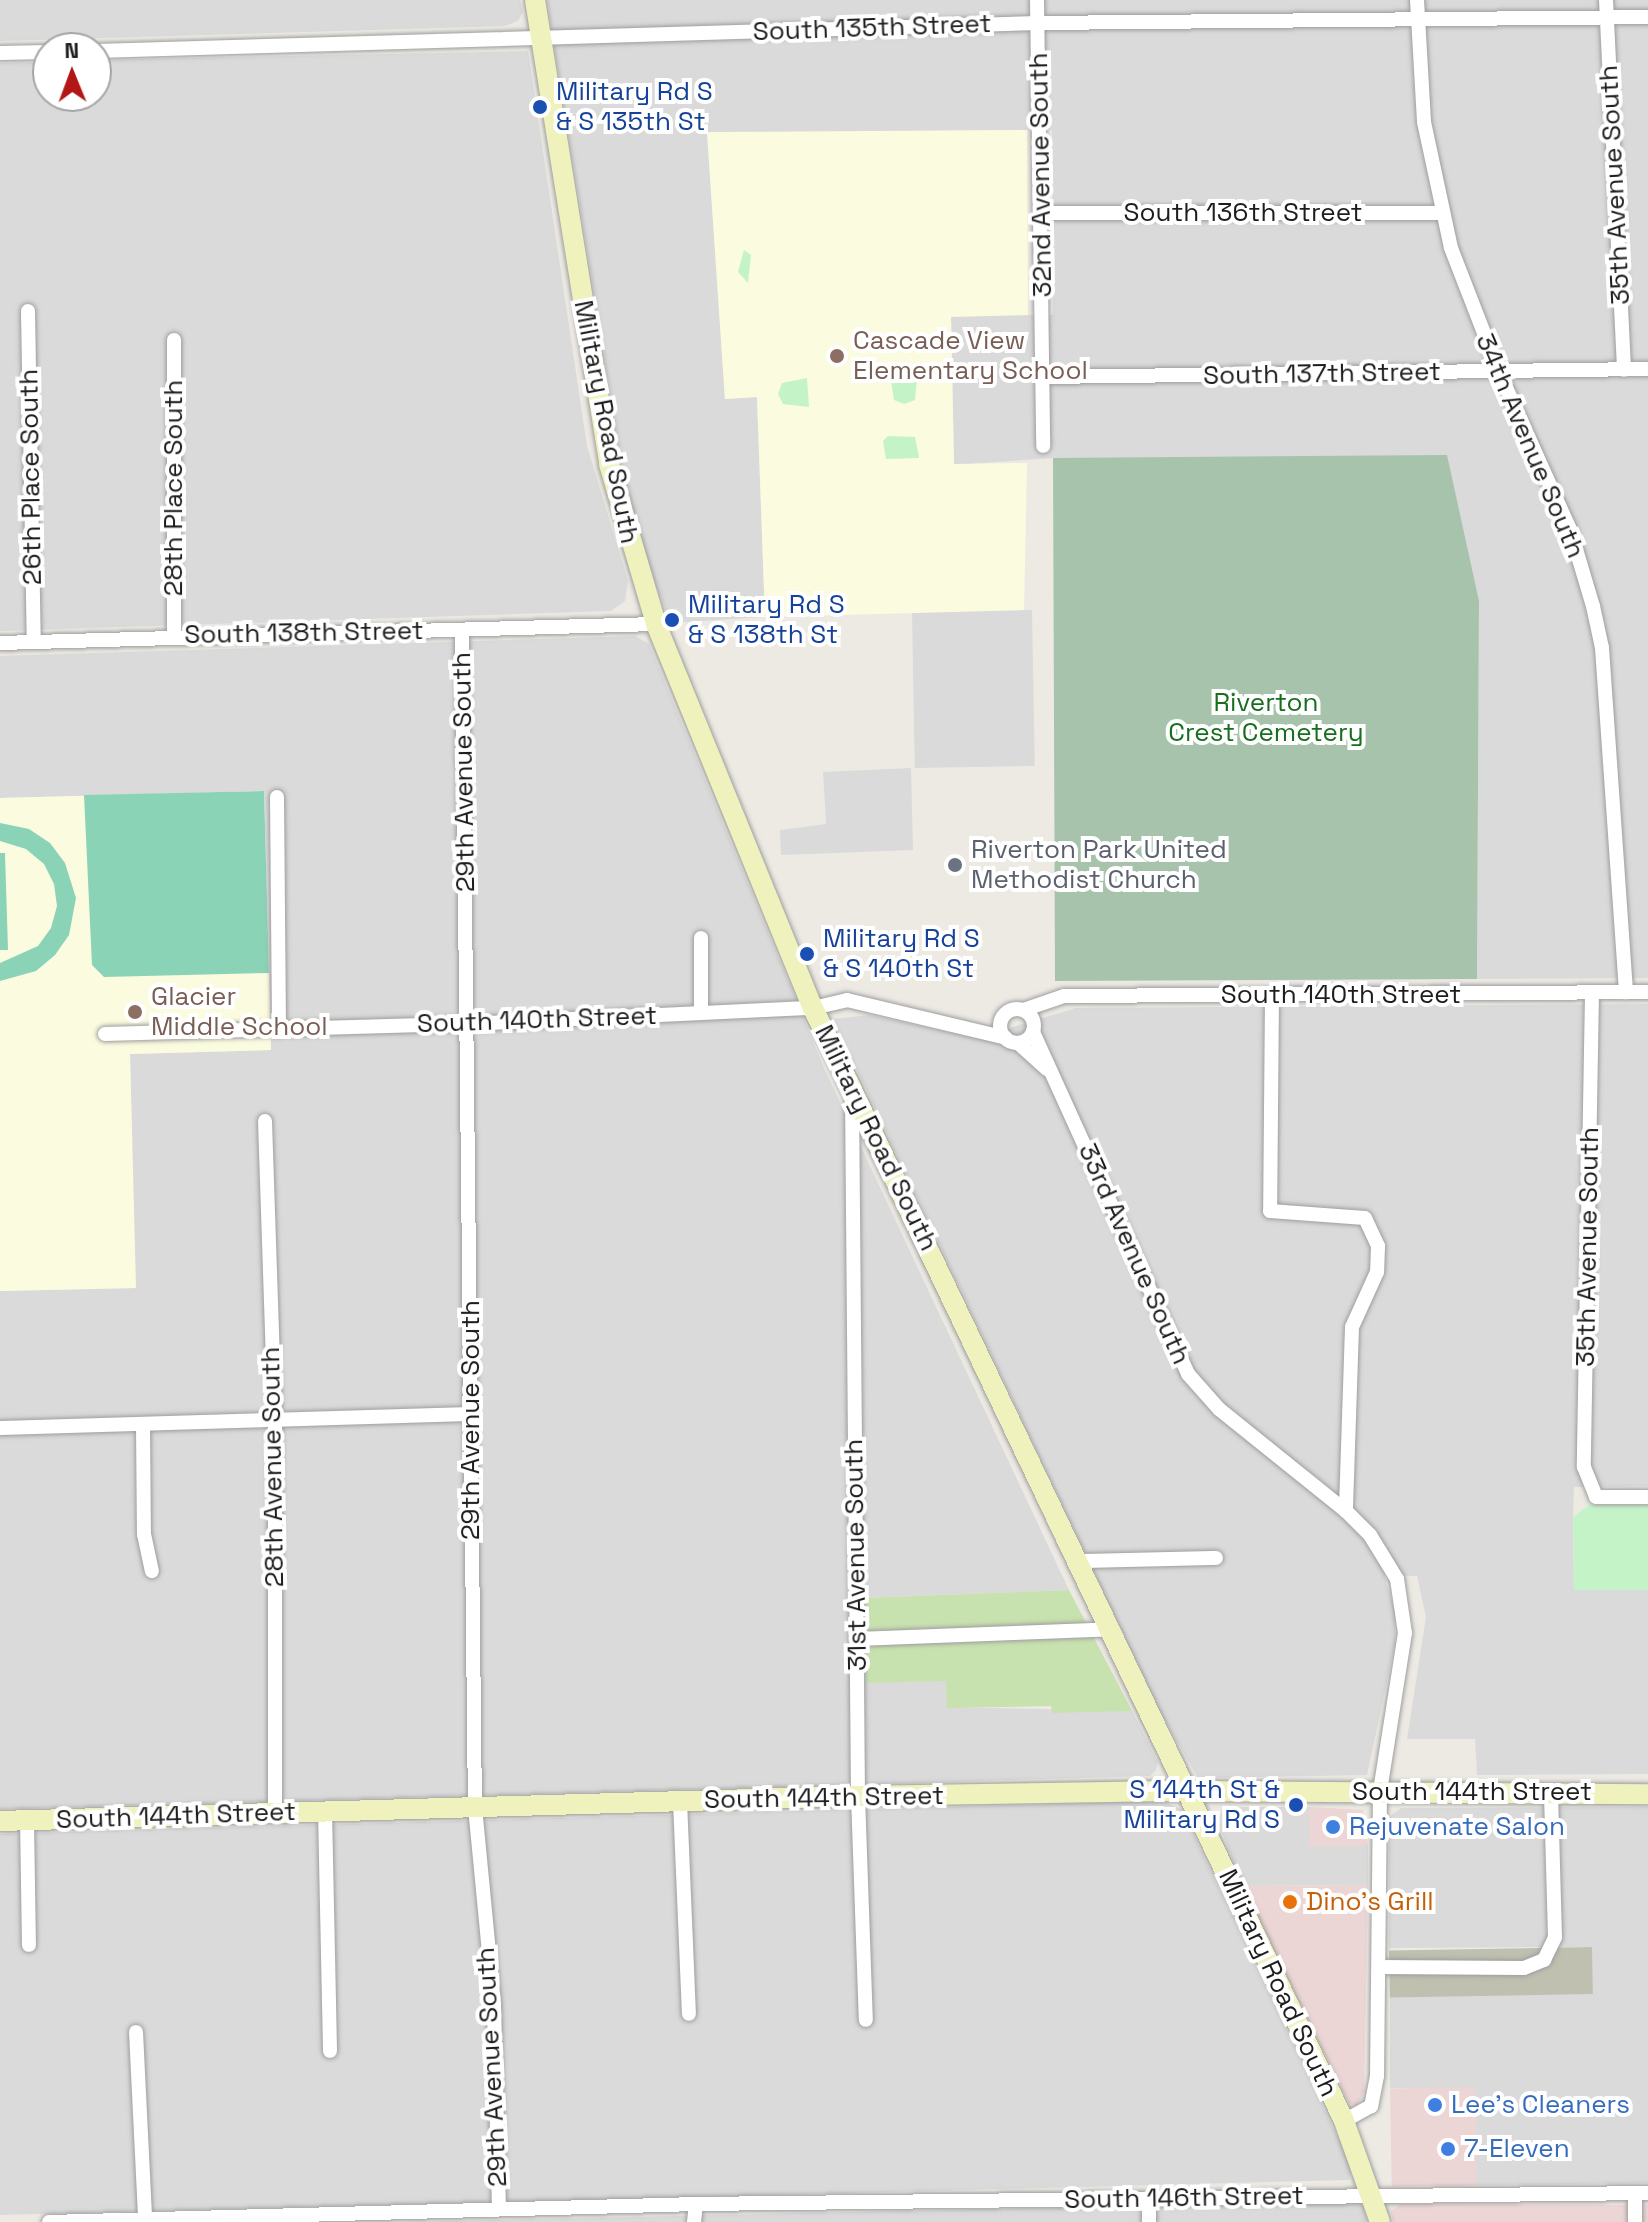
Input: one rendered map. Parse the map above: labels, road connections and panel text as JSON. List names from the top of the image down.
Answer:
{
  "streets": {
    "street": [
      "South 135th Street",
      "32nd Avenue South",
      "35th Avenue South",
      "South 136th Street",
      "South 137th Street",
      "Military Road South",
      "34th Avenue South",
      "26th Place South",
      "28th Place South",
      "South 138th Street",
      "29th Avenue South",
      "South 140th Street",
      "33rd Avenue South",
      "28th Avenue South",
      "31st Avenue South",
      "South 144th Street",
      "South 146th Street"
    ]
  },
  "crossings": [
    ["South 135th Street", "32nd Avenue South"],
    ["South 135th Street", "35th Avenue South"],
    ["South 135th Street", "Military Road South"],
    ["South 135th Street", "34th Avenue South"],
    ["32nd Avenue South", "South 136th Street"],
    ["32nd Avenue South", "South 137th Street"],
    ["35th Avenue South", "South 137th Street"],
    ["35th Avenue South", "South 140th Street"],
    ["South 136th Street", "34th Avenue South"],
    ["South 137th Street", "34th Avenue South"],
    ["Military Road South", "South 138th Street"],
    ["Military Road South", "South 140th Street"],
    ["Military Road South", "31st Avenue South"],
    ["Military Road South", "South 144th Street"],
    ["Military Road South", "South 146th Street"],
    ["34th Avenue South", "South 140th Street"],
    ["26th Place South", "South 138th Street"],
    ["28th Place South", "South 138th Street"],
    ["South 138th Street", "29th Avenue South"],
    ["29th Avenue South", "South 140th Street"],
    ["29th Avenue South", "South 144th Street"],
    ["29th Avenue South", "South 146th Street"],
    ["South 140th Street", "33rd Avenue South"],
    ["28th Avenue South", "South 144th Street"],
    ["31st Avenue South", "South 144th Street"]
  ],
  "parks": ["Riverton Crest Cemetery"],
  "places": [
    "Military Rd S & S 135th St",
    "Cascade View Elementary School",
    "Military Rd S & S 138th St",
    "Riverton Park United Methodist Church",
    "Military Rd S & S 140th St",
    "Glacier Middle School",
    "S 144th St & Military Rd S",
    "Rejuvenate Salon",
    "Dino's Grill",
    "Lee's Cleaners",
    "7-Eleven"
  ],
  "north": "top"
}
